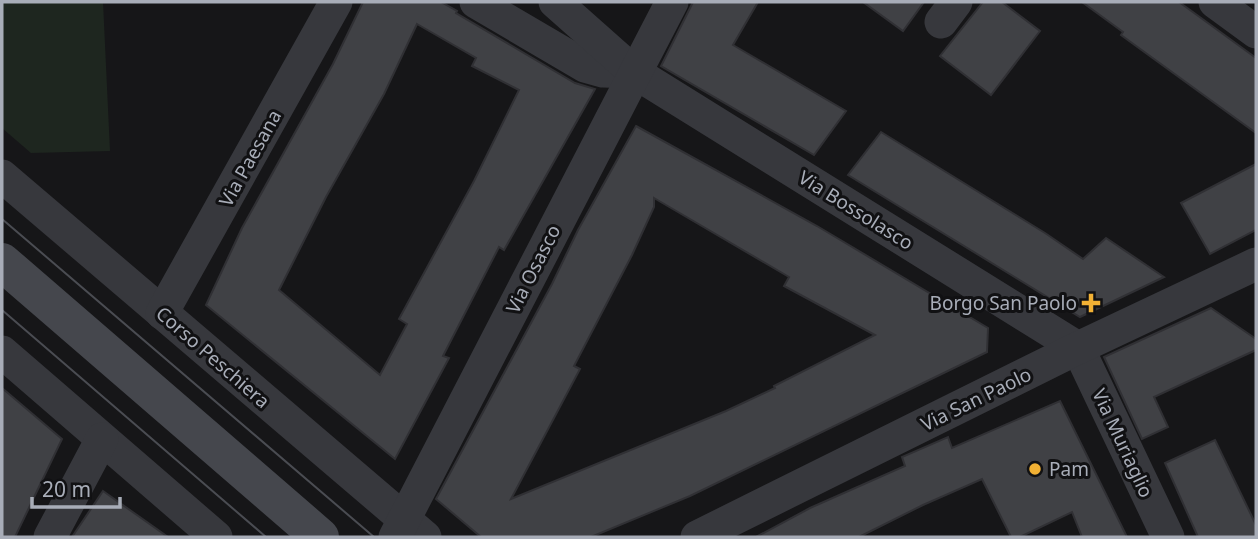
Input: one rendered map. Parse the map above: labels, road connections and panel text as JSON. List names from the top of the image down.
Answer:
{
  "streets": {
    "street": [
      "Via Paesana",
      "Via Bossolasco",
      "Via Osasco",
      "Corso Peschiera",
      "Via San Paolo",
      "Via Muriaglio"
    ]
  },
  "crossings": [
    ["Via Paesana", "Corso Peschiera"],
    ["Via Bossolasco", "Via Osasco"],
    ["Via Bossolasco", "Via San Paolo"],
    ["Via Bossolasco", "Via Muriaglio"],
    ["Via Osasco", "Corso Peschiera"],
    ["Via San Paolo", "Via Muriaglio"]
  ],
  "places": {
    "health": ["Borgo San Paolo"],
    "other": ["Pam"]
  },
  "scale_bar": "20 m"
}
